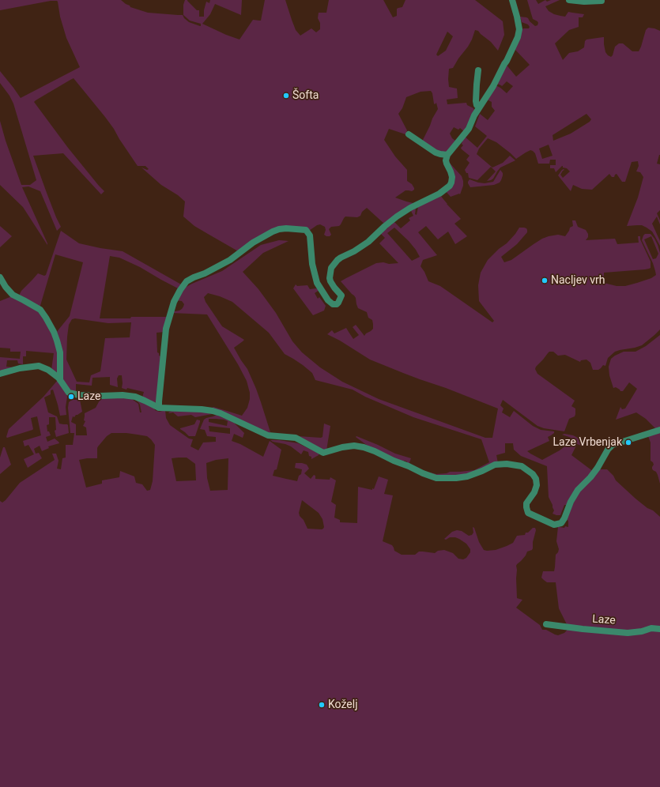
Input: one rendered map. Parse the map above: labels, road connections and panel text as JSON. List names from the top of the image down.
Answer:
{
  "streets": {
    "street": ["Laze"]
  },
  "places": [
    "Šofta",
    "Nacljev vrh",
    "Laze",
    "Laze Vrbenjak",
    "Koželj"
  ]
}
